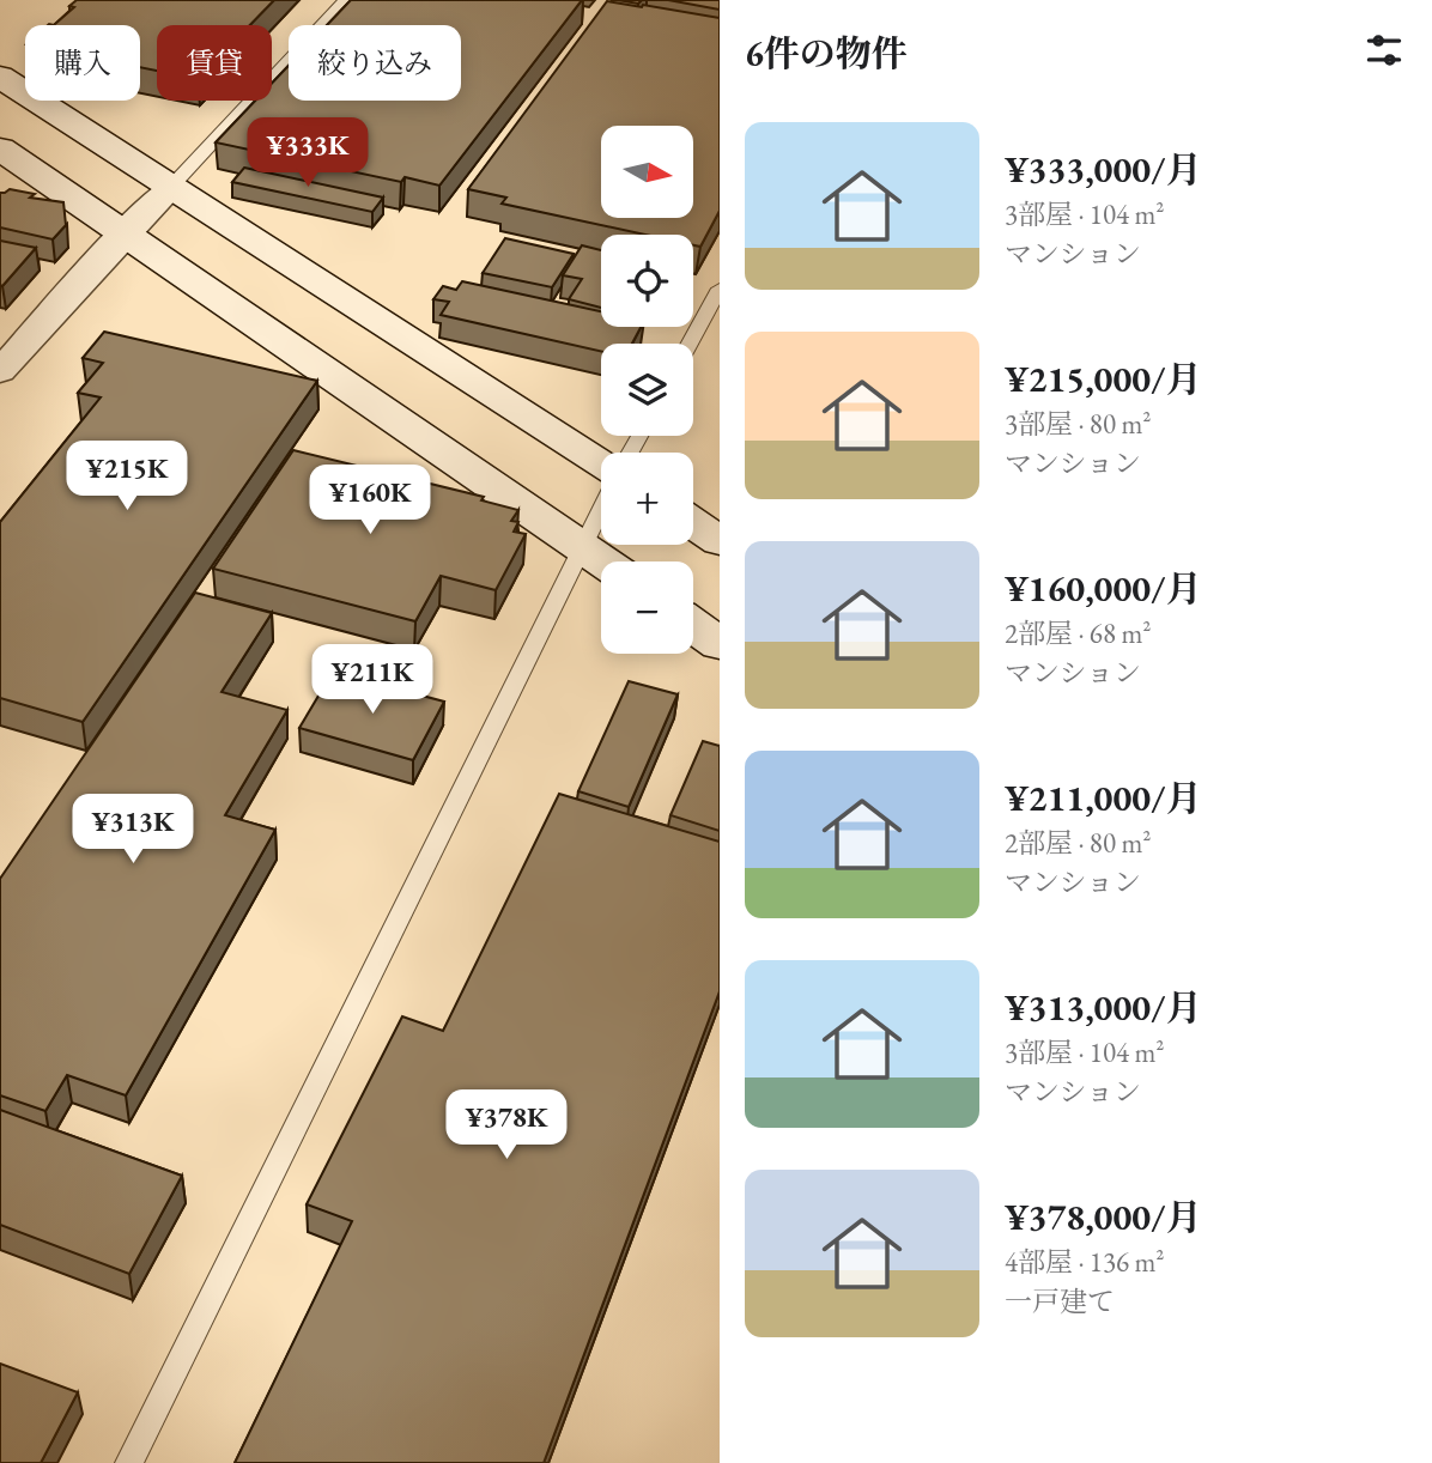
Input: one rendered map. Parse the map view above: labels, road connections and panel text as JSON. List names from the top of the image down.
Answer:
{
  "north": "right",
  "page": {
    "heading": "6件の物件",
    "chip": ["購入", "賃貸", "絞り込み"],
    "list": [
      {
        "name": "¥333,000/月",
        "note": "3部屋 · 104 m² · マンション"
      },
      {
        "name": "¥215,000/月",
        "note": "3部屋 · 80 m² · マンション"
      },
      {
        "name": "¥160,000/月",
        "note": "2部屋 · 68 m² · マンション"
      },
      {
        "name": "¥211,000/月",
        "note": "2部屋 · 80 m² · マンション"
      },
      {
        "name": "¥313,000/月",
        "note": "3部屋 · 104 m² · マンション"
      },
      {
        "name": "¥378,000/月",
        "note": "4部屋 · 136 m² · 一戸建て"
      }
    ],
    "price": [
      "¥333K",
      "¥215K",
      "¥160K",
      "¥211K",
      "¥313K",
      "¥378K"
    ],
    "map_buttons": ["+", "−"]
  }
}
